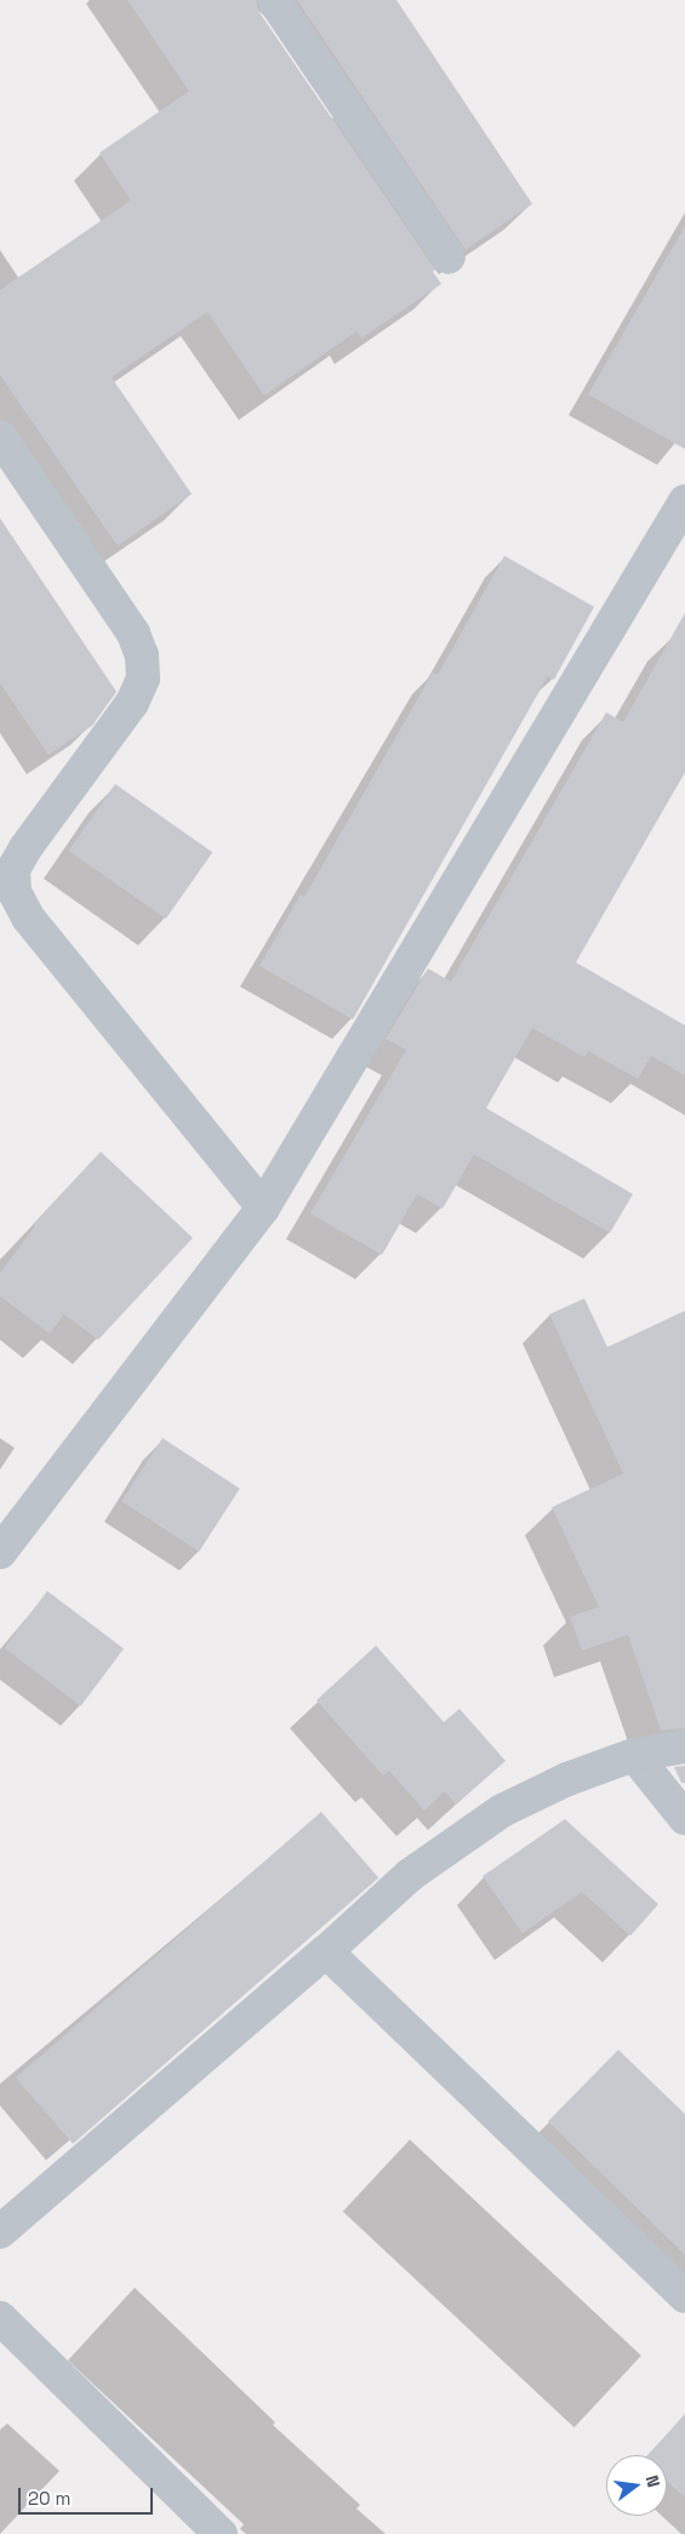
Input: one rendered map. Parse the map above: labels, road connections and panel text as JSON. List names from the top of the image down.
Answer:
{
  "scale_bar": "20 m",
  "north": "right"
}
